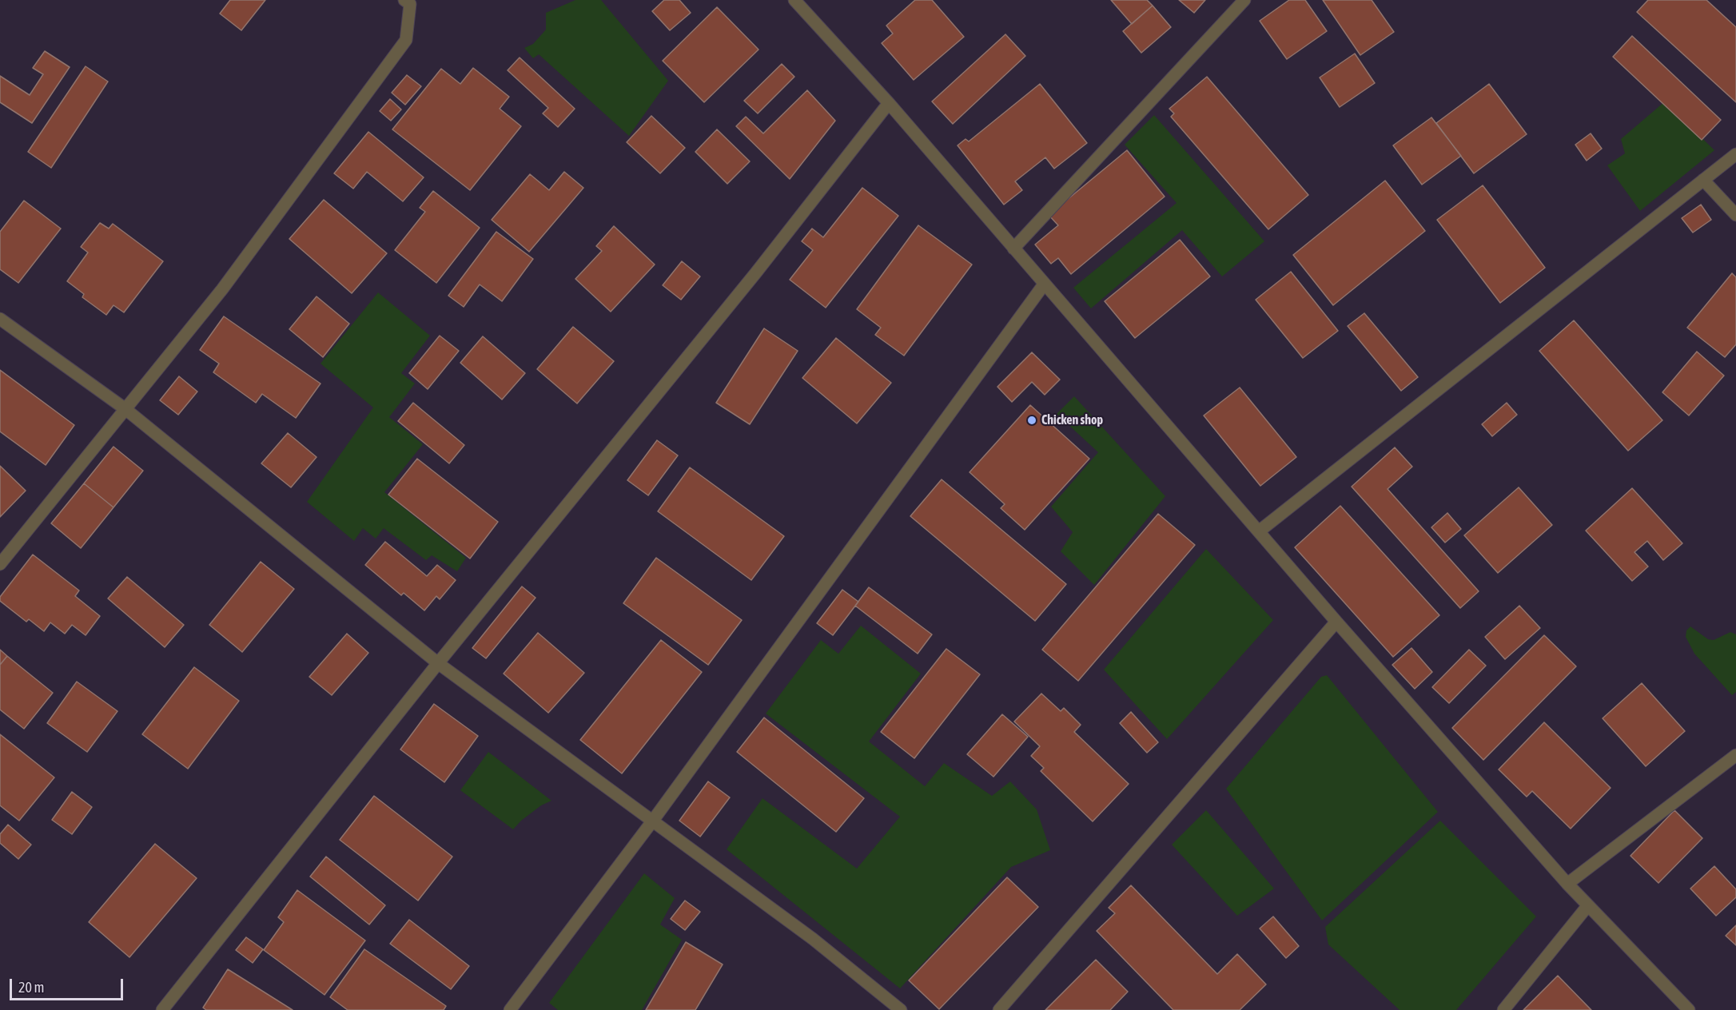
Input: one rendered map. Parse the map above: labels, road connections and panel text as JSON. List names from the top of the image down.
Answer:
{
  "places": ["Chicken shop"],
  "scale_bar": "20 m"
}
